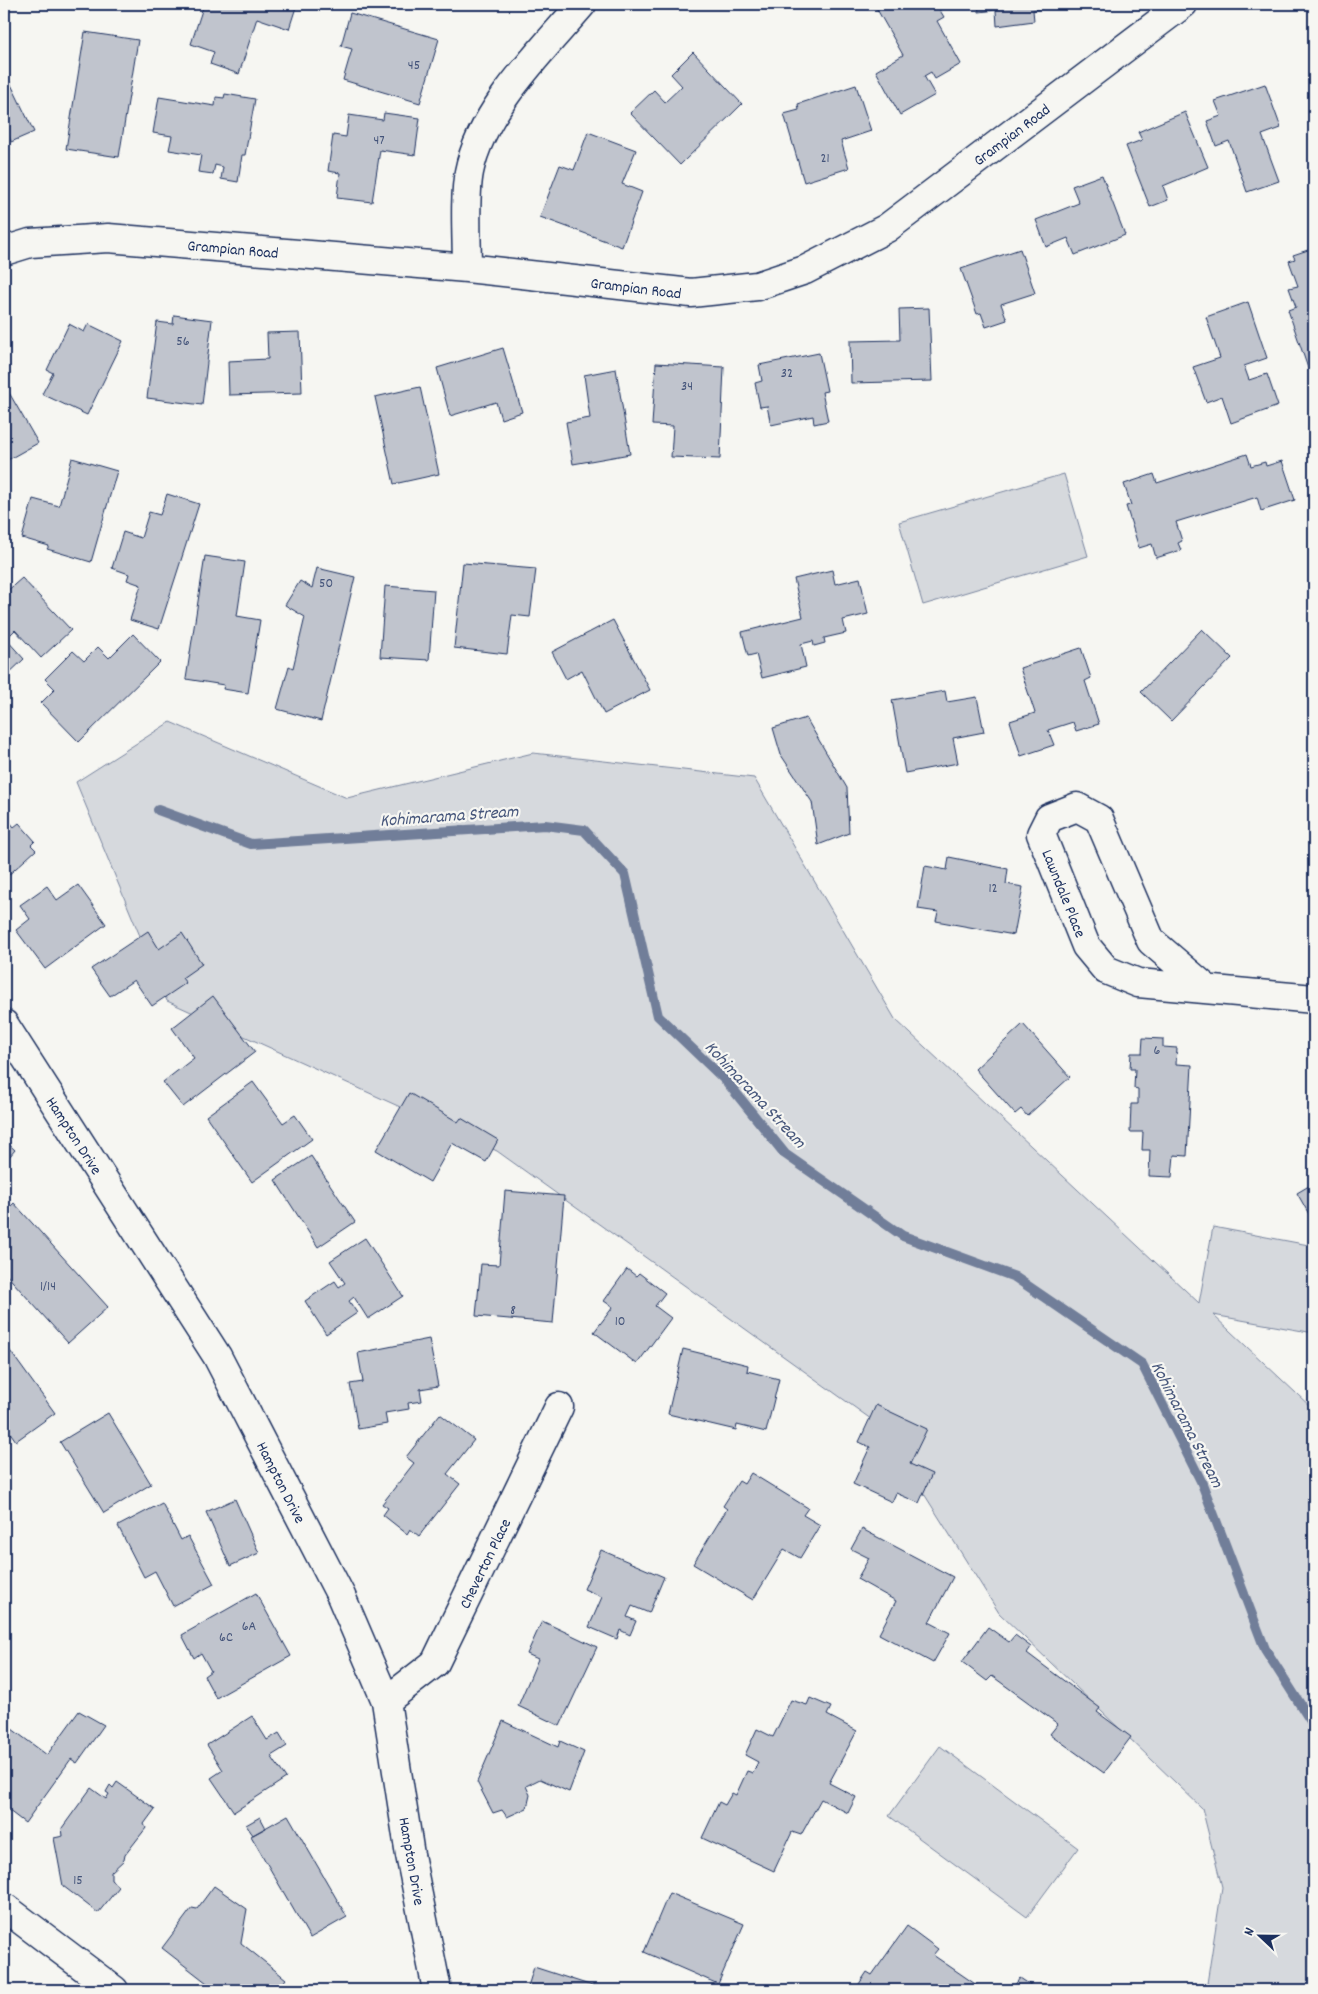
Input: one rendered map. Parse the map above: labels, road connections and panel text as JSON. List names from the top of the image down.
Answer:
{
  "streets": {
    "street": [
      "Grampian Road",
      "Lawndale Place",
      "Hampton Drive",
      "Cheverton Place"
    ]
  },
  "crossings": [
    ["Hampton Drive", "Cheverton Place"]
  ],
  "water": ["Kohimarama Stream"],
  "house_numbers": [
    "45",
    "47",
    "21",
    "56",
    "32",
    "34",
    "50",
    "12",
    "6",
    "1/14",
    "8",
    "10",
    "6A",
    "6C",
    "15"
  ],
  "north": "left"
}
